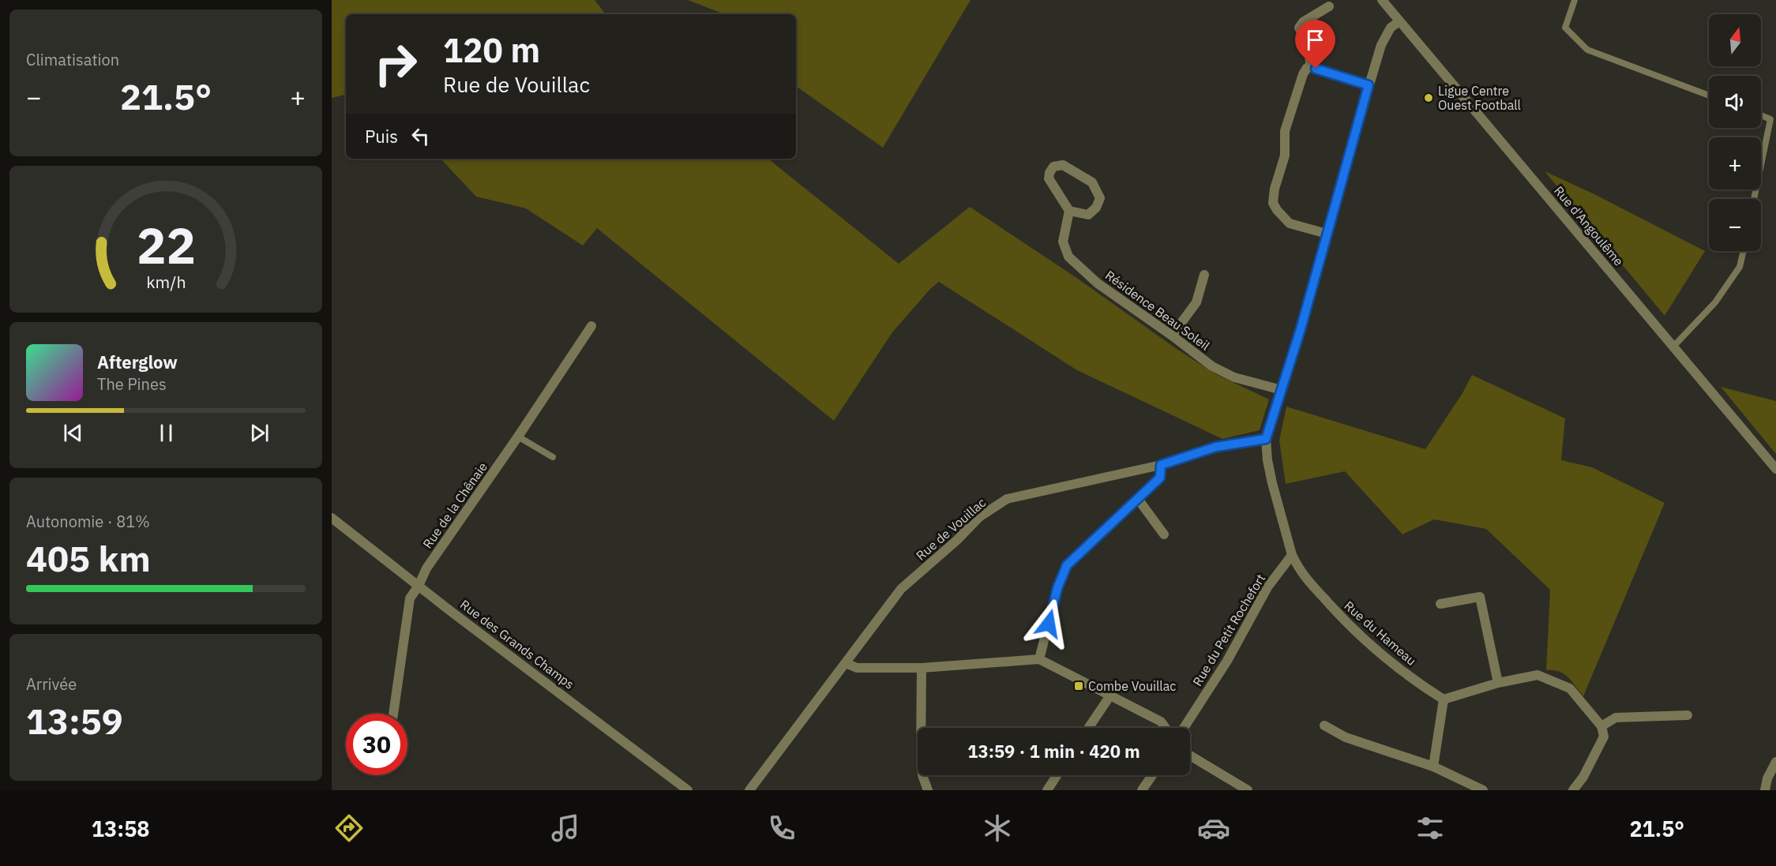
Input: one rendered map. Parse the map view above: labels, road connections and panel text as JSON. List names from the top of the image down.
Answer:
{
  "streets": {
    "street": [
      "Rue d'Angoulême",
      "Résidence Beau Soleil",
      "Rue de la Chênaie",
      "Rue de Vouillac",
      "Rue du Petit Rochefort",
      "Rue du Hameau",
      "Rue des Grands Champs"
    ]
  },
  "crossings": [
    ["Rue de la Chênaie", "Rue des Grands Champs"],
    ["Rue du Petit Rochefort", "Rue du Hameau"]
  ],
  "places": {
    "other": ["Ligue Centre Ouest Football"],
    "transit": ["Combe Vouillac"]
  },
  "north": "top",
  "page": {
    "tile": [
      "Climatisation",
      ["Autonomie · 81%", "405 km"],
      ["Arrivée", "13:59"]
    ],
    "map_buttons": ["+", "−"],
    "turn": ["120 m", "Rue de Vouillac"],
    "heat": ["−", "21.5°", "+"],
    "then": "Puis",
    "song": ["Afterglow", "The Pines"],
    "limit": "30",
    "trip": "13:59 · 1 min · 420 m",
    "tabs": ["13:58", "21.5°"],
    "gauge": ["22", "km/h"]
  }
}
